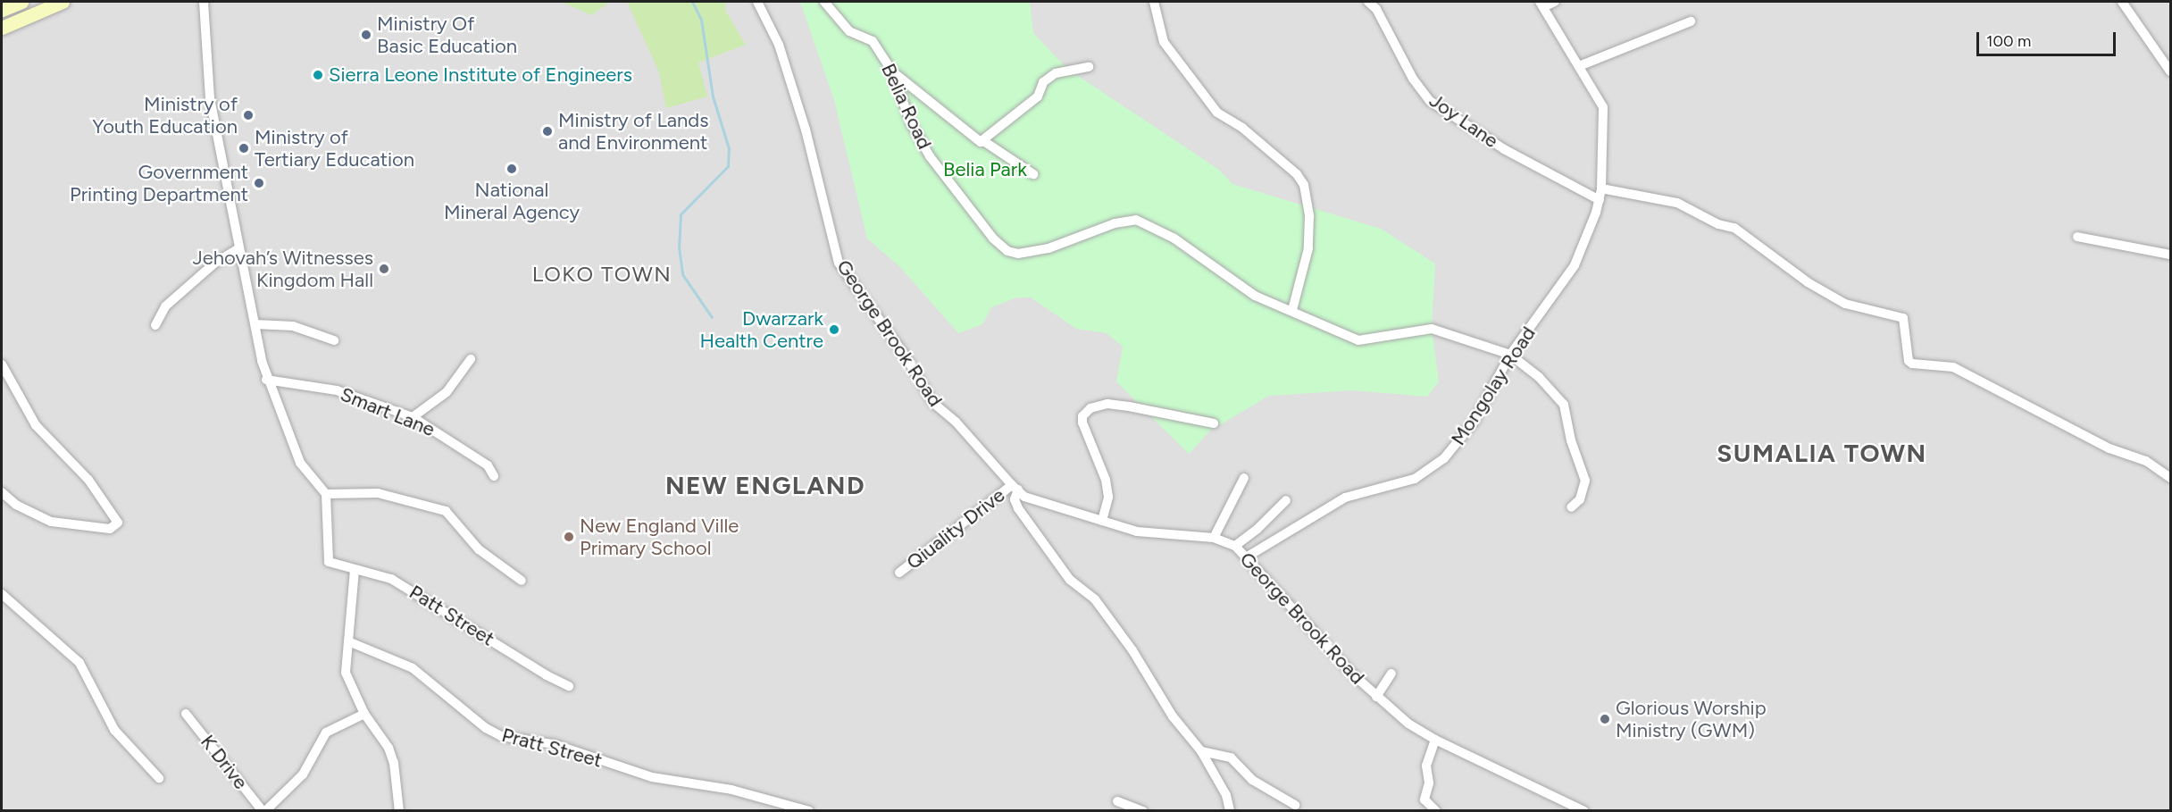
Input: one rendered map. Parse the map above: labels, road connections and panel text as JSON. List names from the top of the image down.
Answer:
{
  "streets": {
    "street": [
      "Belia Road",
      "Joy Lane",
      "George Brook Road",
      "Mongolay Road",
      "Smart Lane",
      "Qiuality Drive",
      "Patt Street",
      "Pratt Street",
      "K Drive"
    ]
  },
  "crossings": [
    ["Joy Lane", "Mongolay Road"],
    ["George Brook Road", "Mongolay Road"],
    ["George Brook Road", "Qiuality Drive"]
  ],
  "districts": ["LOKO TOWN", "SUMALIA TOWN", "NEW ENGLAND"],
  "parks": ["Belia Park"],
  "places": [
    "Ministry Of Basic Education",
    "Sierra Leone Institute of Engineers",
    "Ministry of Youth Education",
    "Ministry of Lands and Environment",
    "Ministry of Tertiary Education",
    "National Mineral Agency",
    "Government Printing Department",
    "Jehovah’s Witnesses Kingdom Hall",
    "Dwarzark Health Centre",
    "New England Ville Primary School",
    "Glorious Worship Ministry (GWM)"
  ],
  "scale_bar": "100 m"
}
